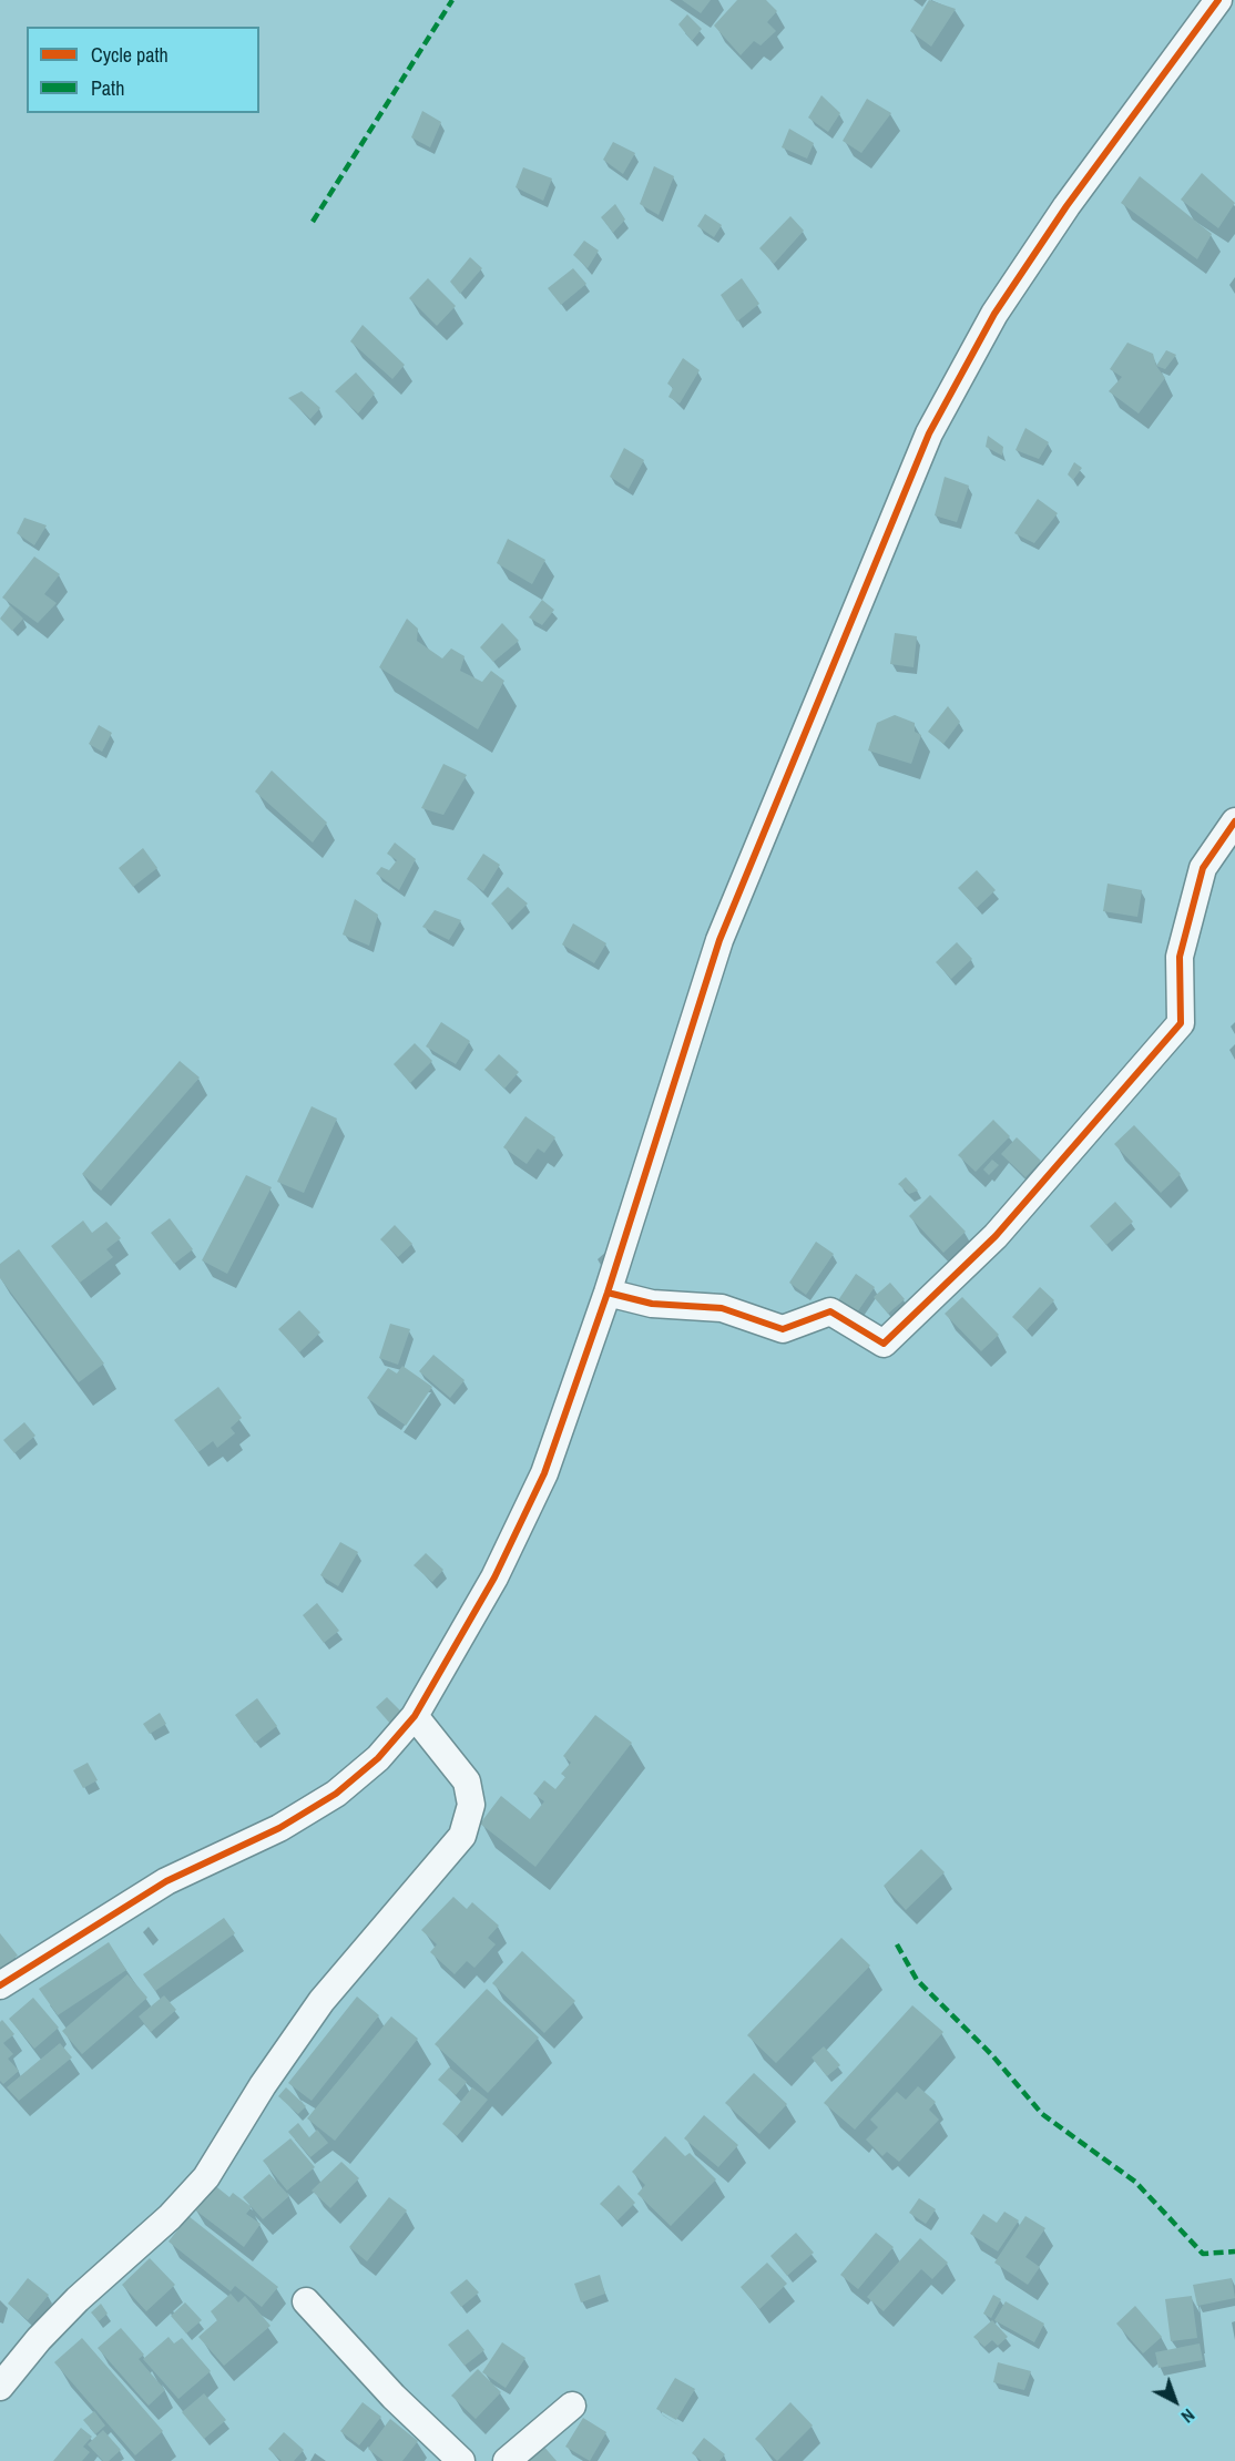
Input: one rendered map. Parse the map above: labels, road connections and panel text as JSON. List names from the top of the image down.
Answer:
{
  "legend": ["Cycle path", "Path"],
  "north": "bottom right"
}
